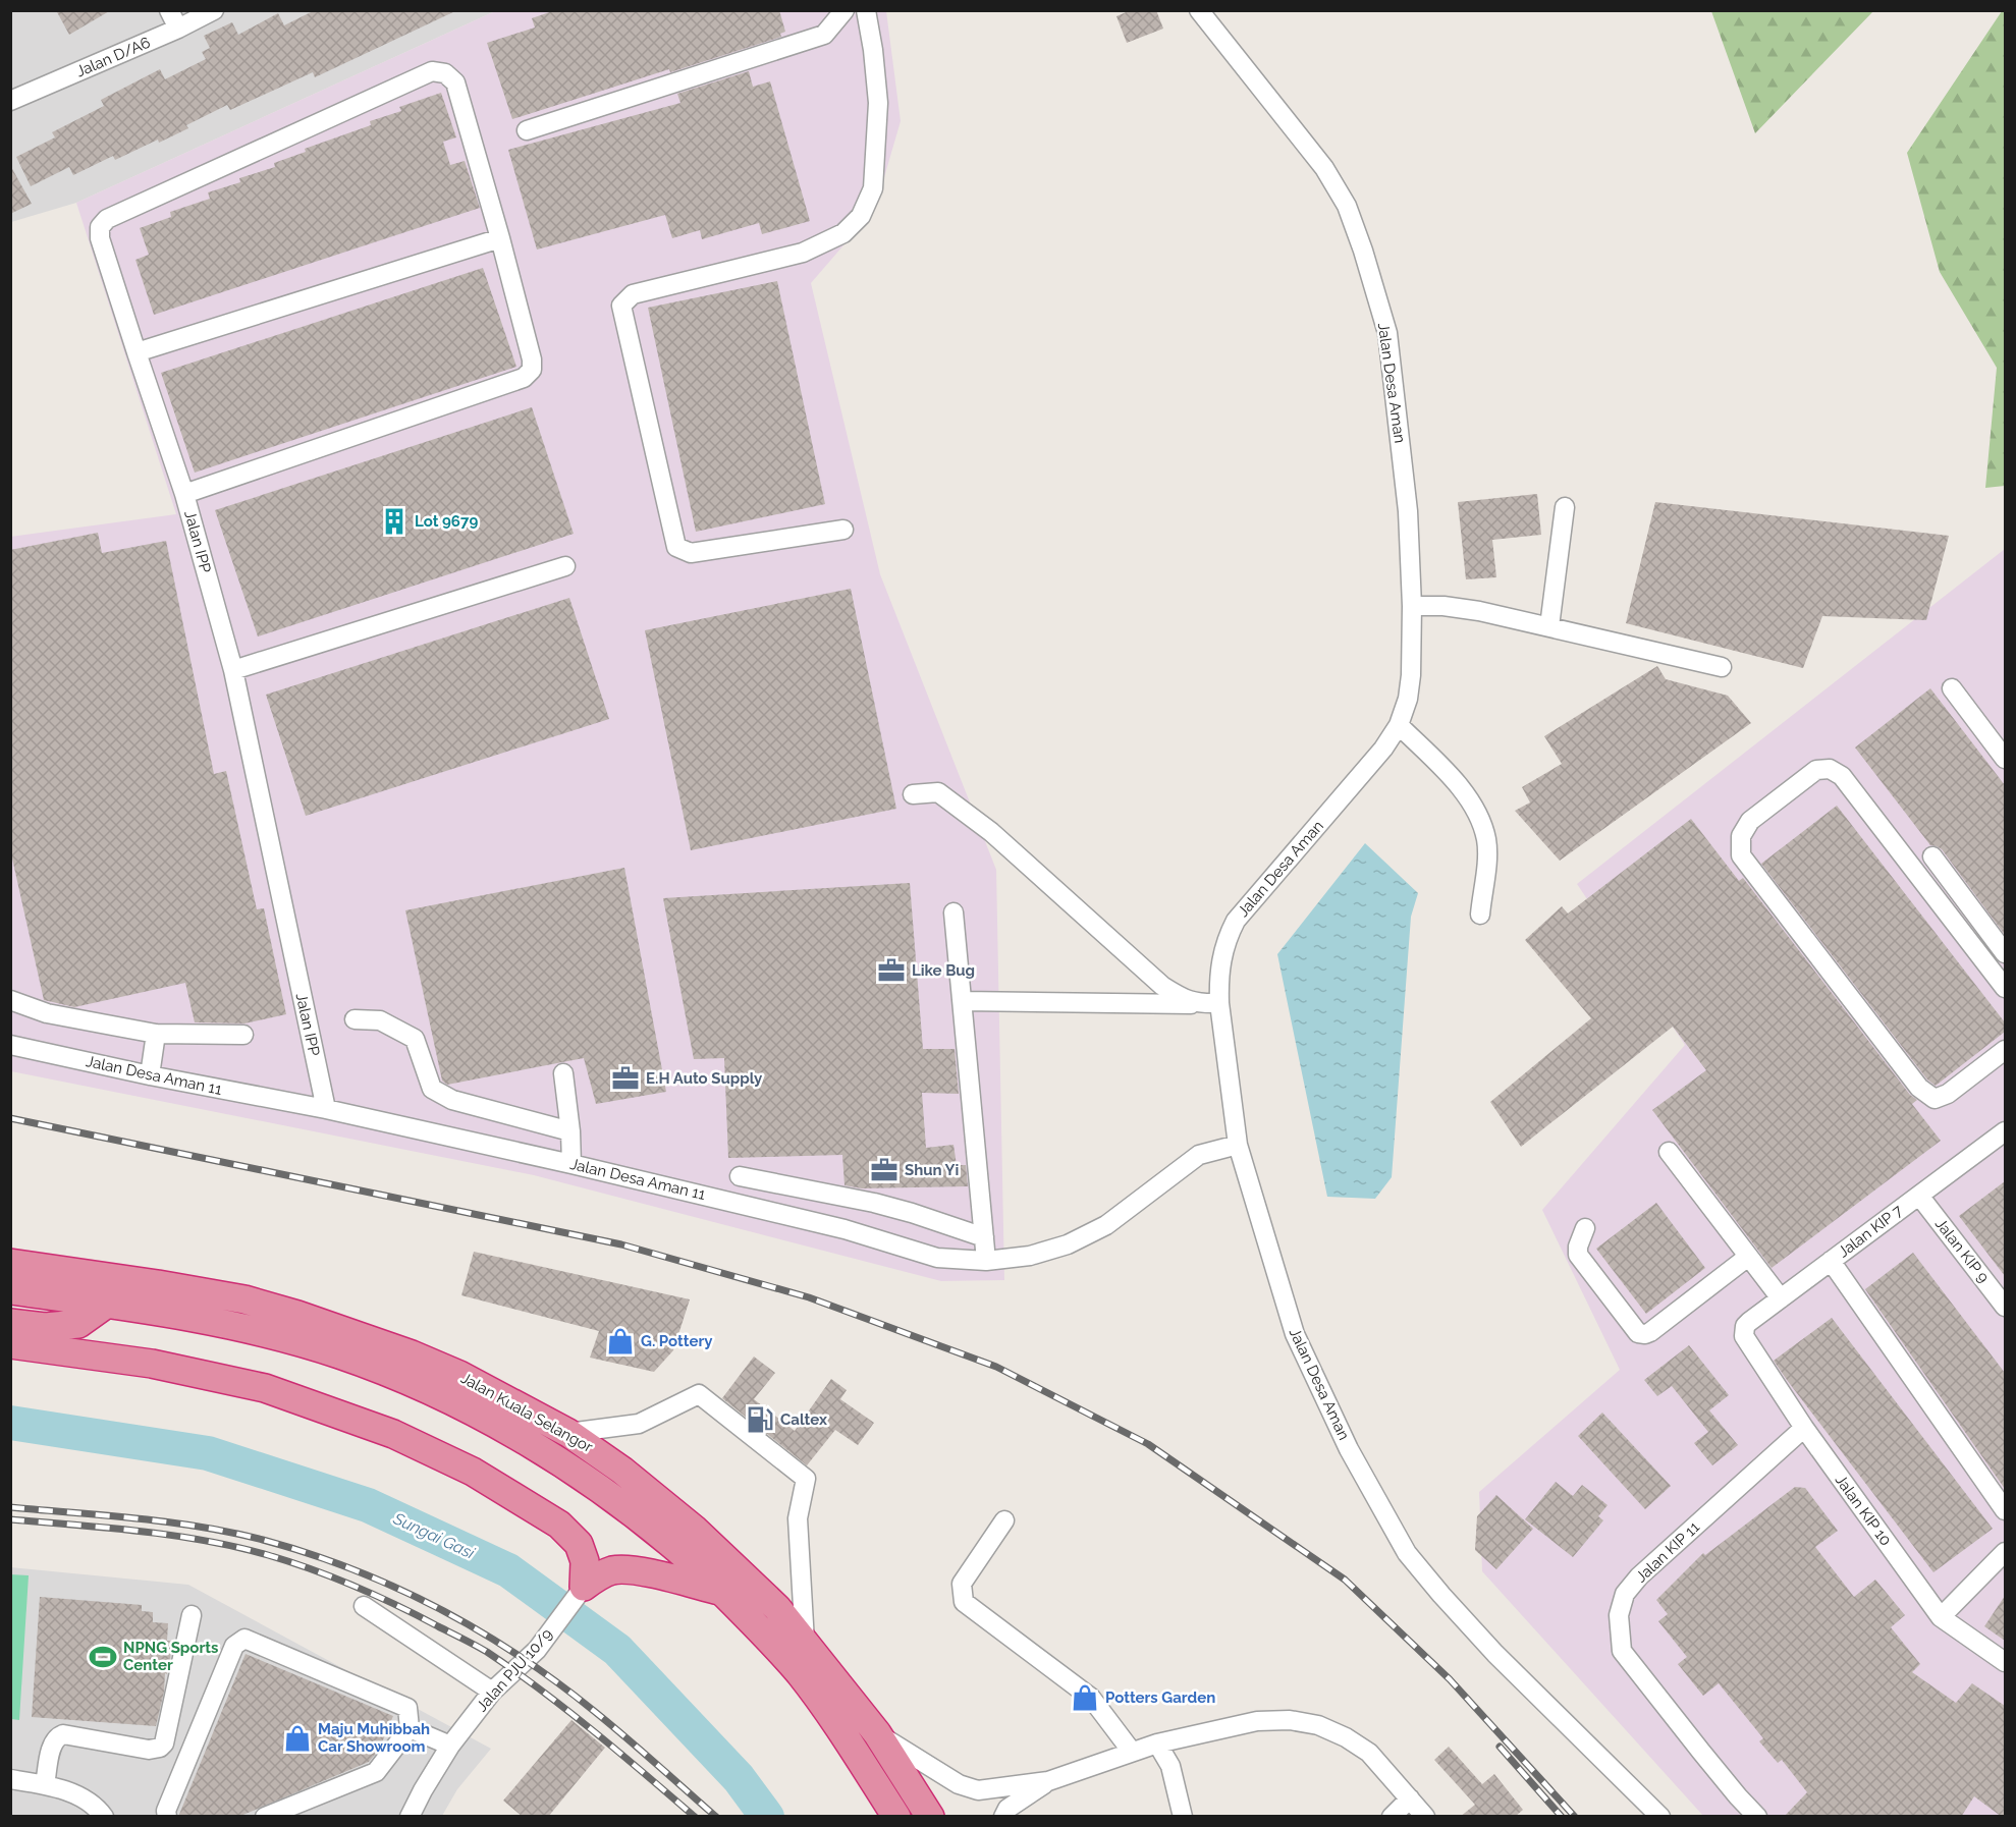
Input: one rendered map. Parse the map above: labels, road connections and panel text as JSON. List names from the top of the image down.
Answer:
{
  "streets": {
    "highway": ["Jalan Kuala Selangor"],
    "street": [
      "Jalan D/A6",
      "Jalan Desa Aman",
      "Jalan IPP",
      "Jalan Desa Aman 11",
      "Jalan KIP 7",
      "Jalan KIP 9",
      "Jalan KIP 10",
      "Jalan KIP 11",
      "Jalan PJU 10/9"
    ]
  },
  "crossings": [
    ["Jalan Desa Aman", "Jalan Desa Aman 11"],
    ["Jalan IPP", "Jalan Desa Aman 11"],
    ["Jalan KIP 7", "Jalan KIP 9"],
    ["Jalan KIP 7", "Jalan KIP 10"],
    ["Jalan KIP 10", "Jalan KIP 11"]
  ],
  "water": ["Sungai Gasi"],
  "places": {
    "building": ["Lot 9679"],
    "office": ["Like Bug", "E.H Auto Supply", "Shun Yi"],
    "shop": ["G. Pottery", "Potters Garden", "Maju Muhibbah Car Showroom"],
    "fuel station": ["Caltex"],
    "sports": ["NPNG Sports Center"]
  }
}
